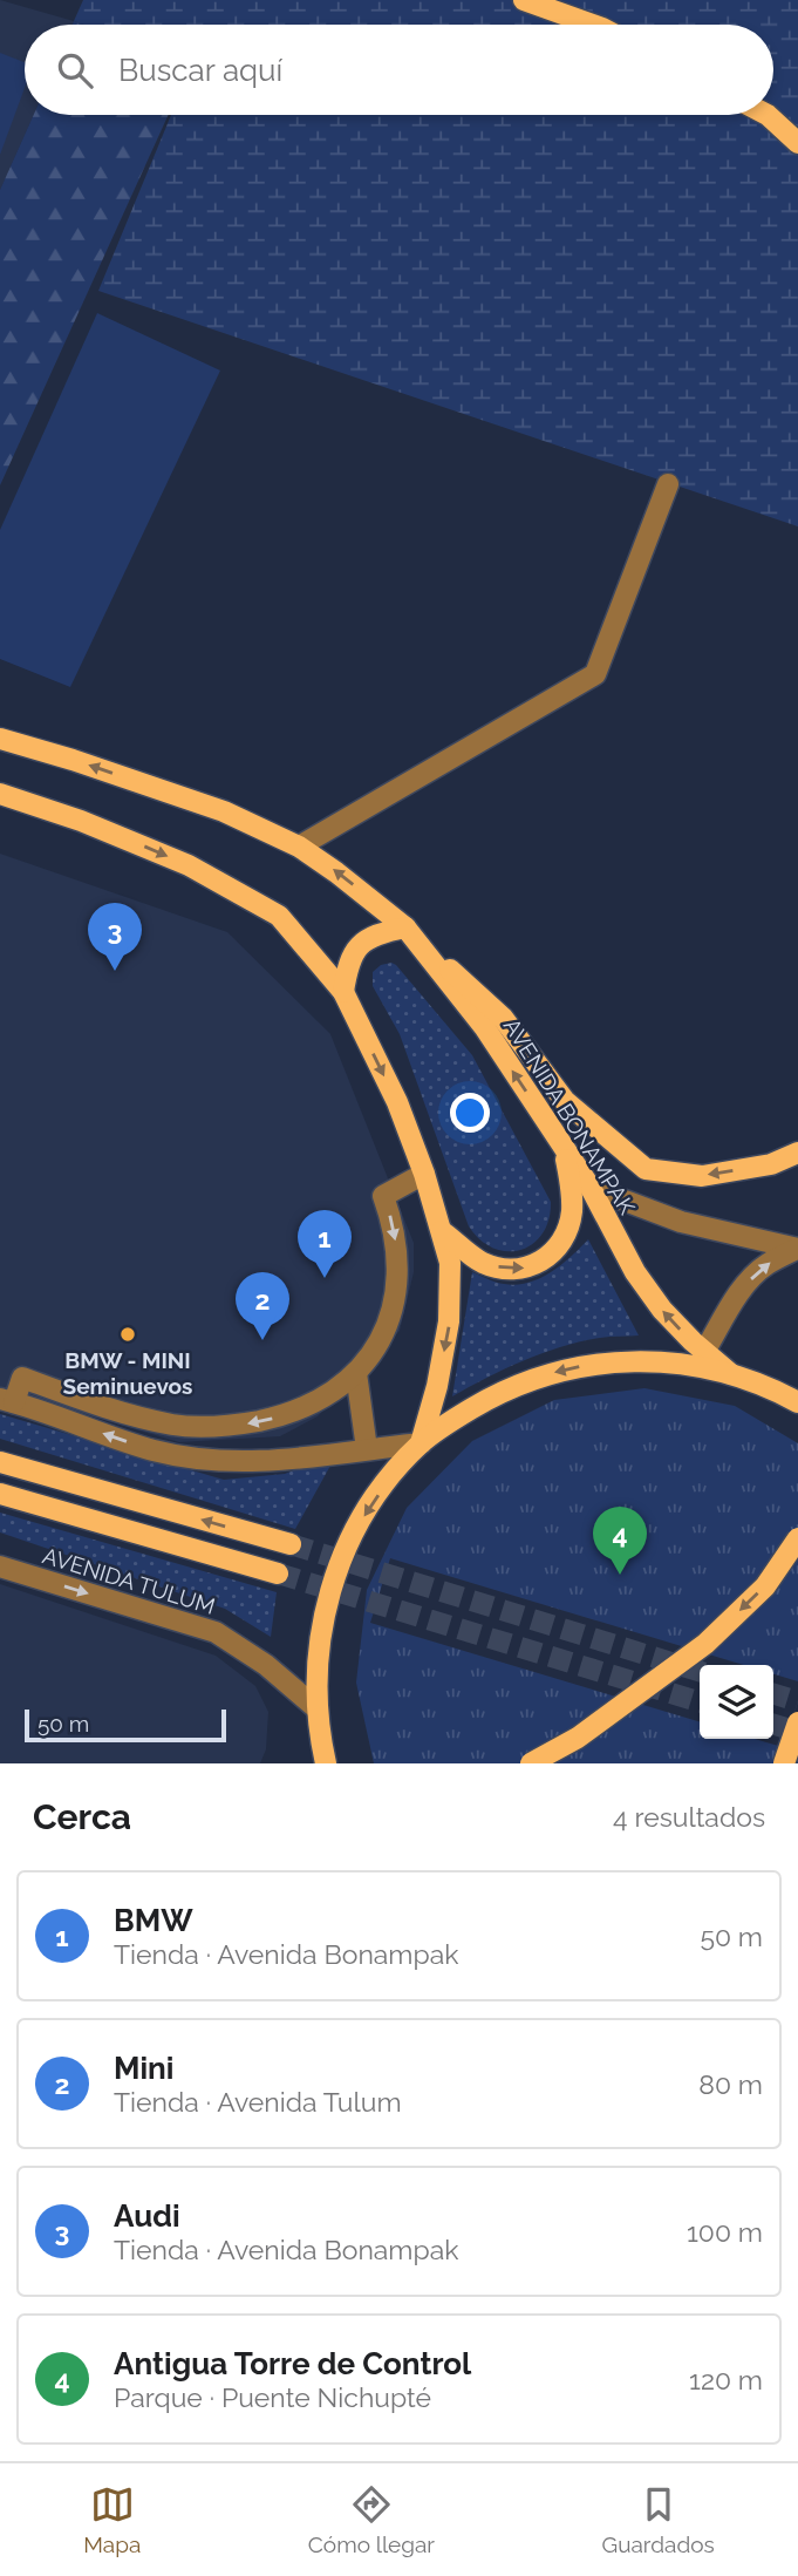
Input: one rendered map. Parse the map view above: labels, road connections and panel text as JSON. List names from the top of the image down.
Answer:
{
  "streets": {
    "main road": ["AVENIDA BONAMPAK", "AVENIDA TULUM"]
  },
  "places": ["BMW - MINI Seminuevos"],
  "scale_bar": "50 m",
  "page": {
    "search": "Buscar aquí",
    "pins": [
      "3",
      "1",
      "2",
      "4"
    ],
    "scale": "50 m",
    "heading": ["Cerca", "4 resultados"],
    "list": [
      {
        "mark": "1",
        "name": "BMW",
        "note": "Tienda · Avenida Bonampak",
        "value": "50 m"
      },
      {
        "mark": "2",
        "name": "Mini",
        "note": "Tienda · Avenida Tulum",
        "value": "80 m"
      },
      {
        "mark": "3",
        "name": "Audi",
        "note": "Tienda · Avenida Bonampak",
        "value": "100 m"
      },
      {
        "mark": "4",
        "name": "Antigua Torre de Control",
        "note": "Parque · Puente Nichupté",
        "value": "120 m"
      }
    ],
    "nav": ["Mapa", "Cómo llegar", "Guardados"]
  }
}
